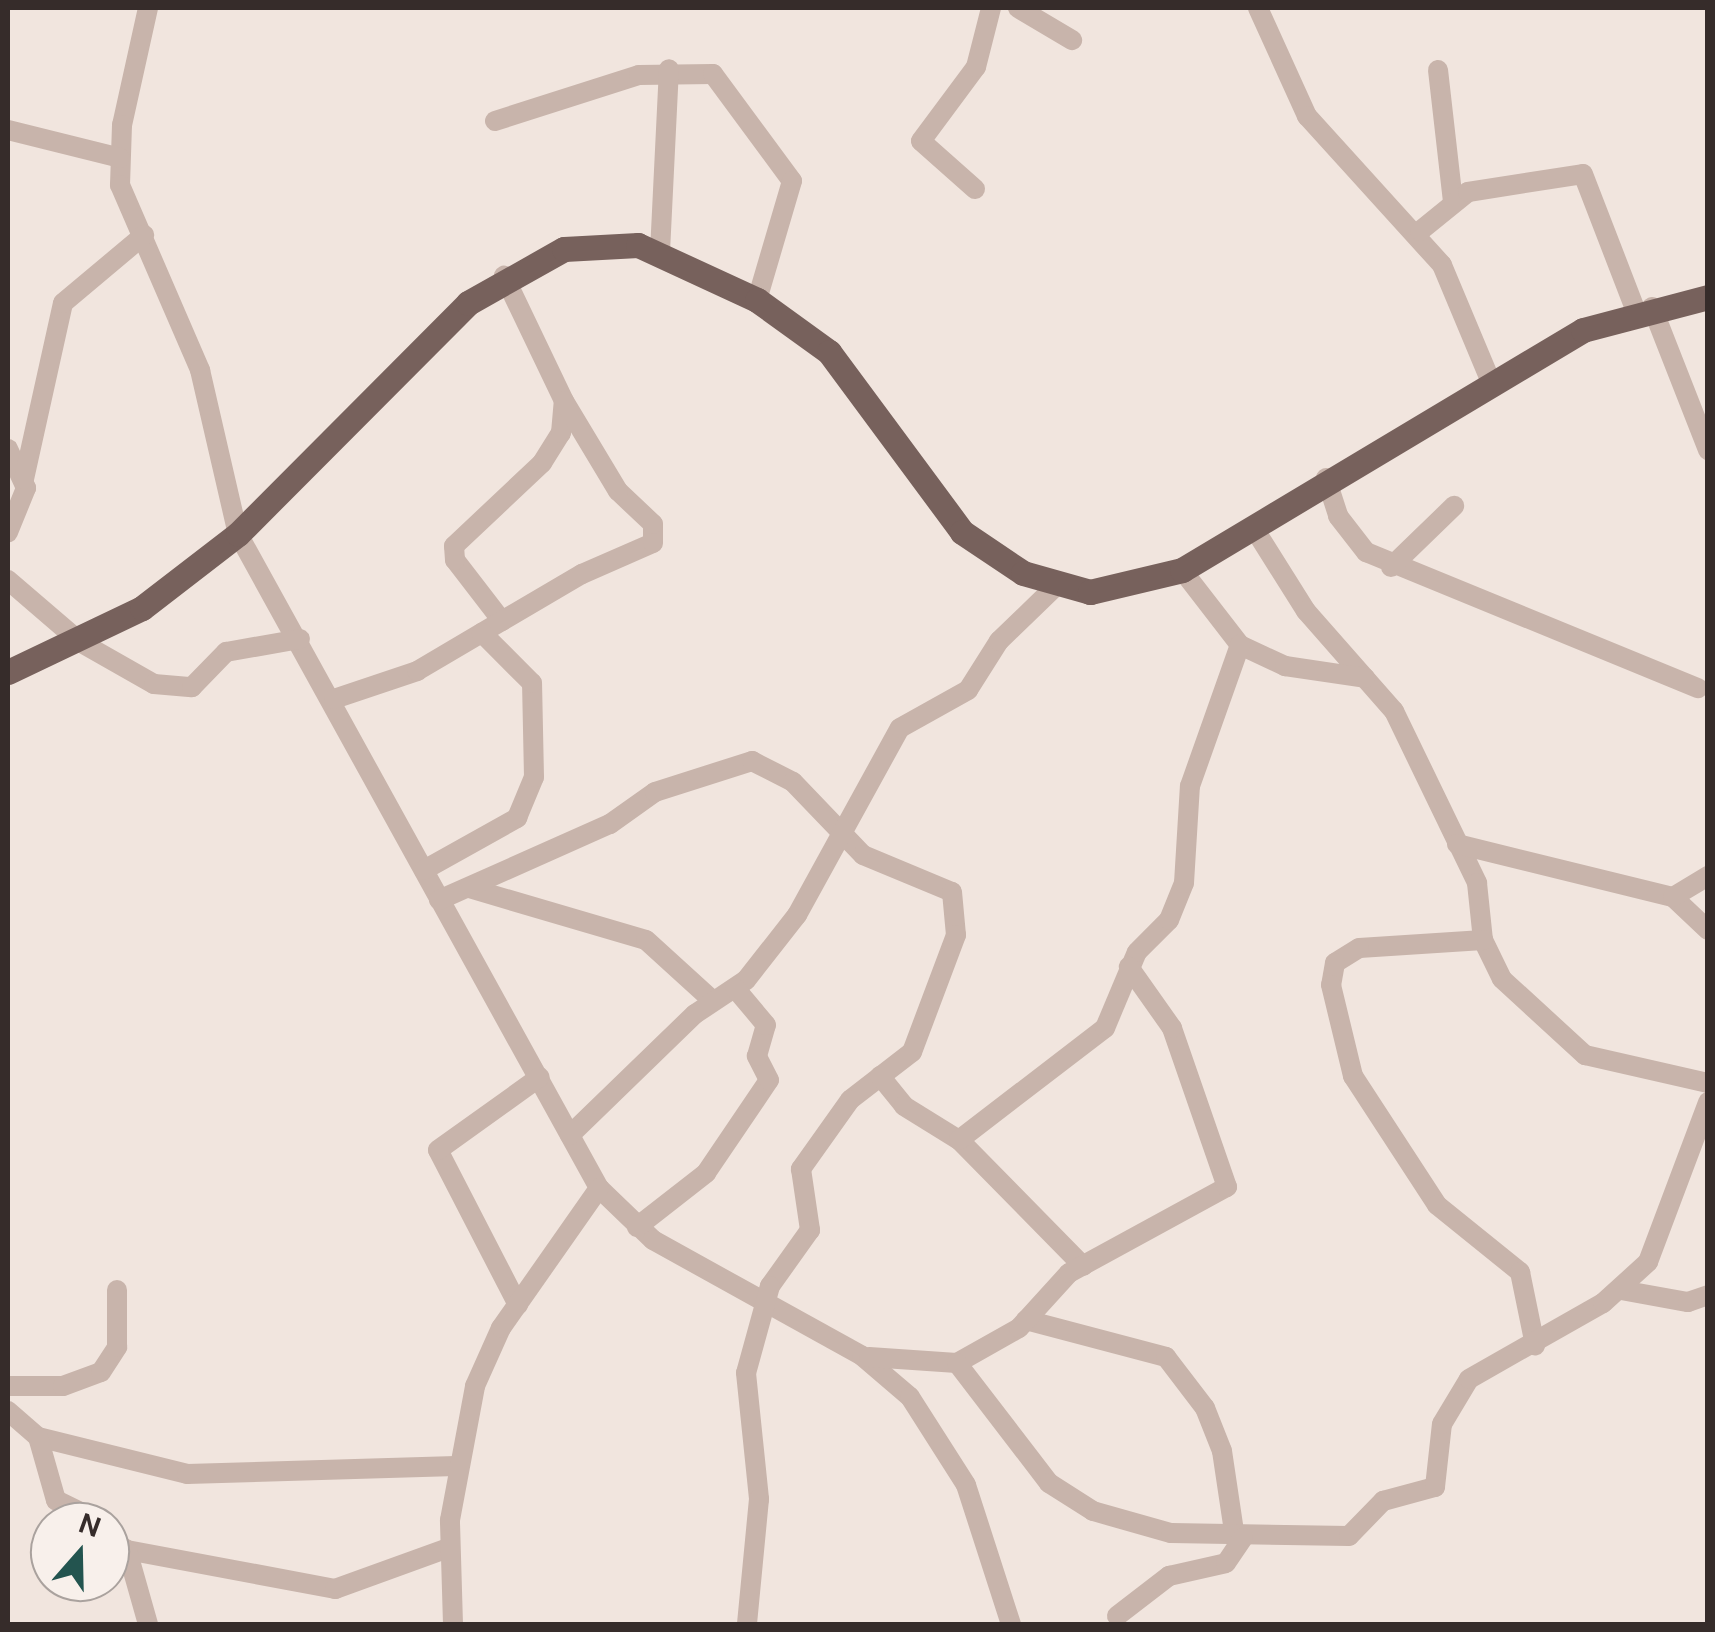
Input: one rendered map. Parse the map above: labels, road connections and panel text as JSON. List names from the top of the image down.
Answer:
{
  "north": "top"
}
